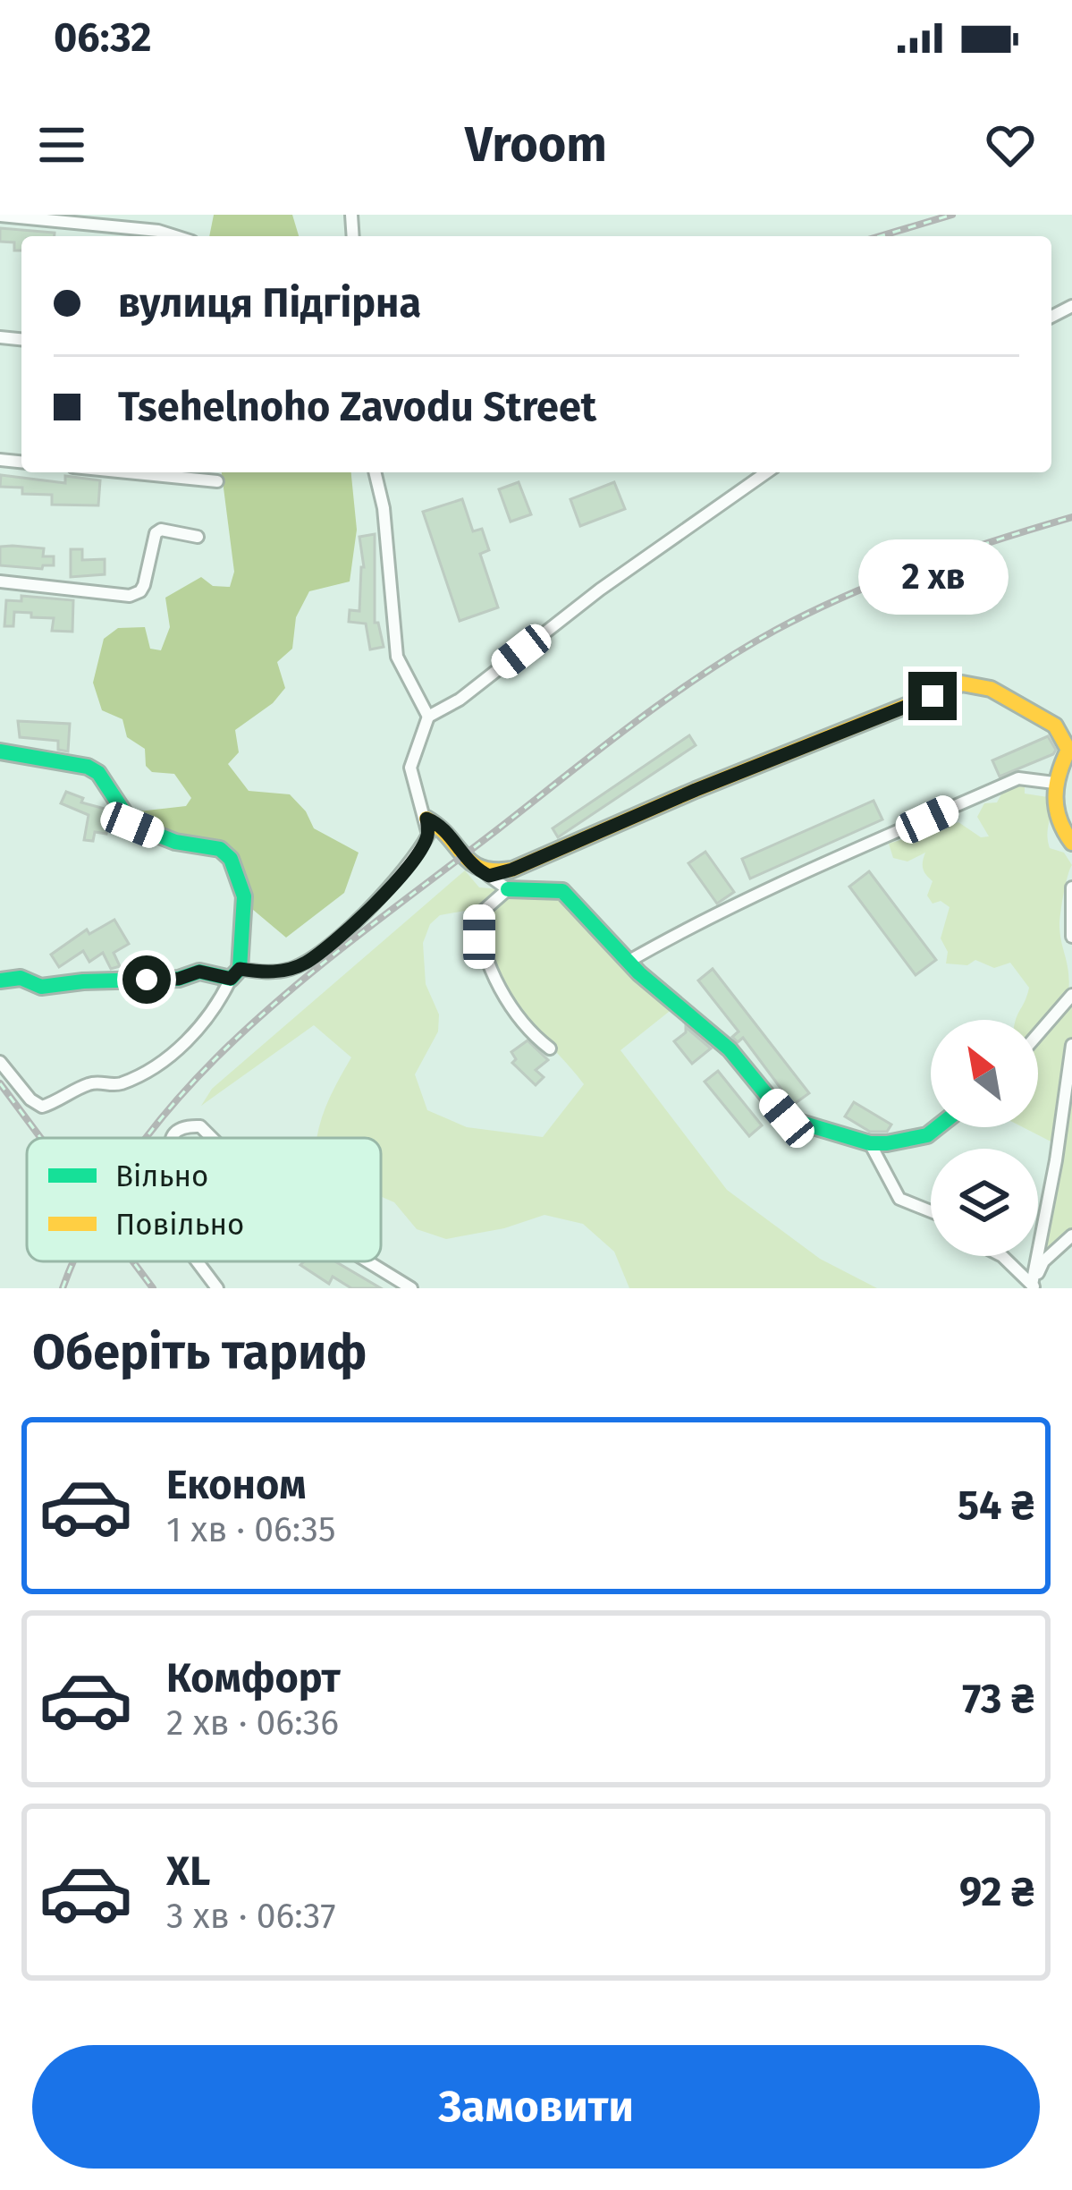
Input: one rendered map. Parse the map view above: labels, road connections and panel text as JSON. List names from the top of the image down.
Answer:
{
  "legend": ["Вільно", "Повільно"],
  "north": "top left",
  "page": {
    "status": "06:32",
    "header": "Vroom",
    "banner": ["вулиця Підгірна", "Tsehelnoho Zavodu Street"],
    "bubble": "2 хв",
    "heading": "Оберіть тариф",
    "list": [
      {
        "name": "Економ",
        "note": "1 хв · 06:35",
        "value": "54 ₴"
      },
      {
        "name": "Комфорт",
        "note": "2 хв · 06:36",
        "value": "73 ₴"
      },
      {
        "name": "XL",
        "note": "3 хв · 06:37",
        "value": "92 ₴"
      }
    ],
    "buttons": "Замовити"
  }
}
